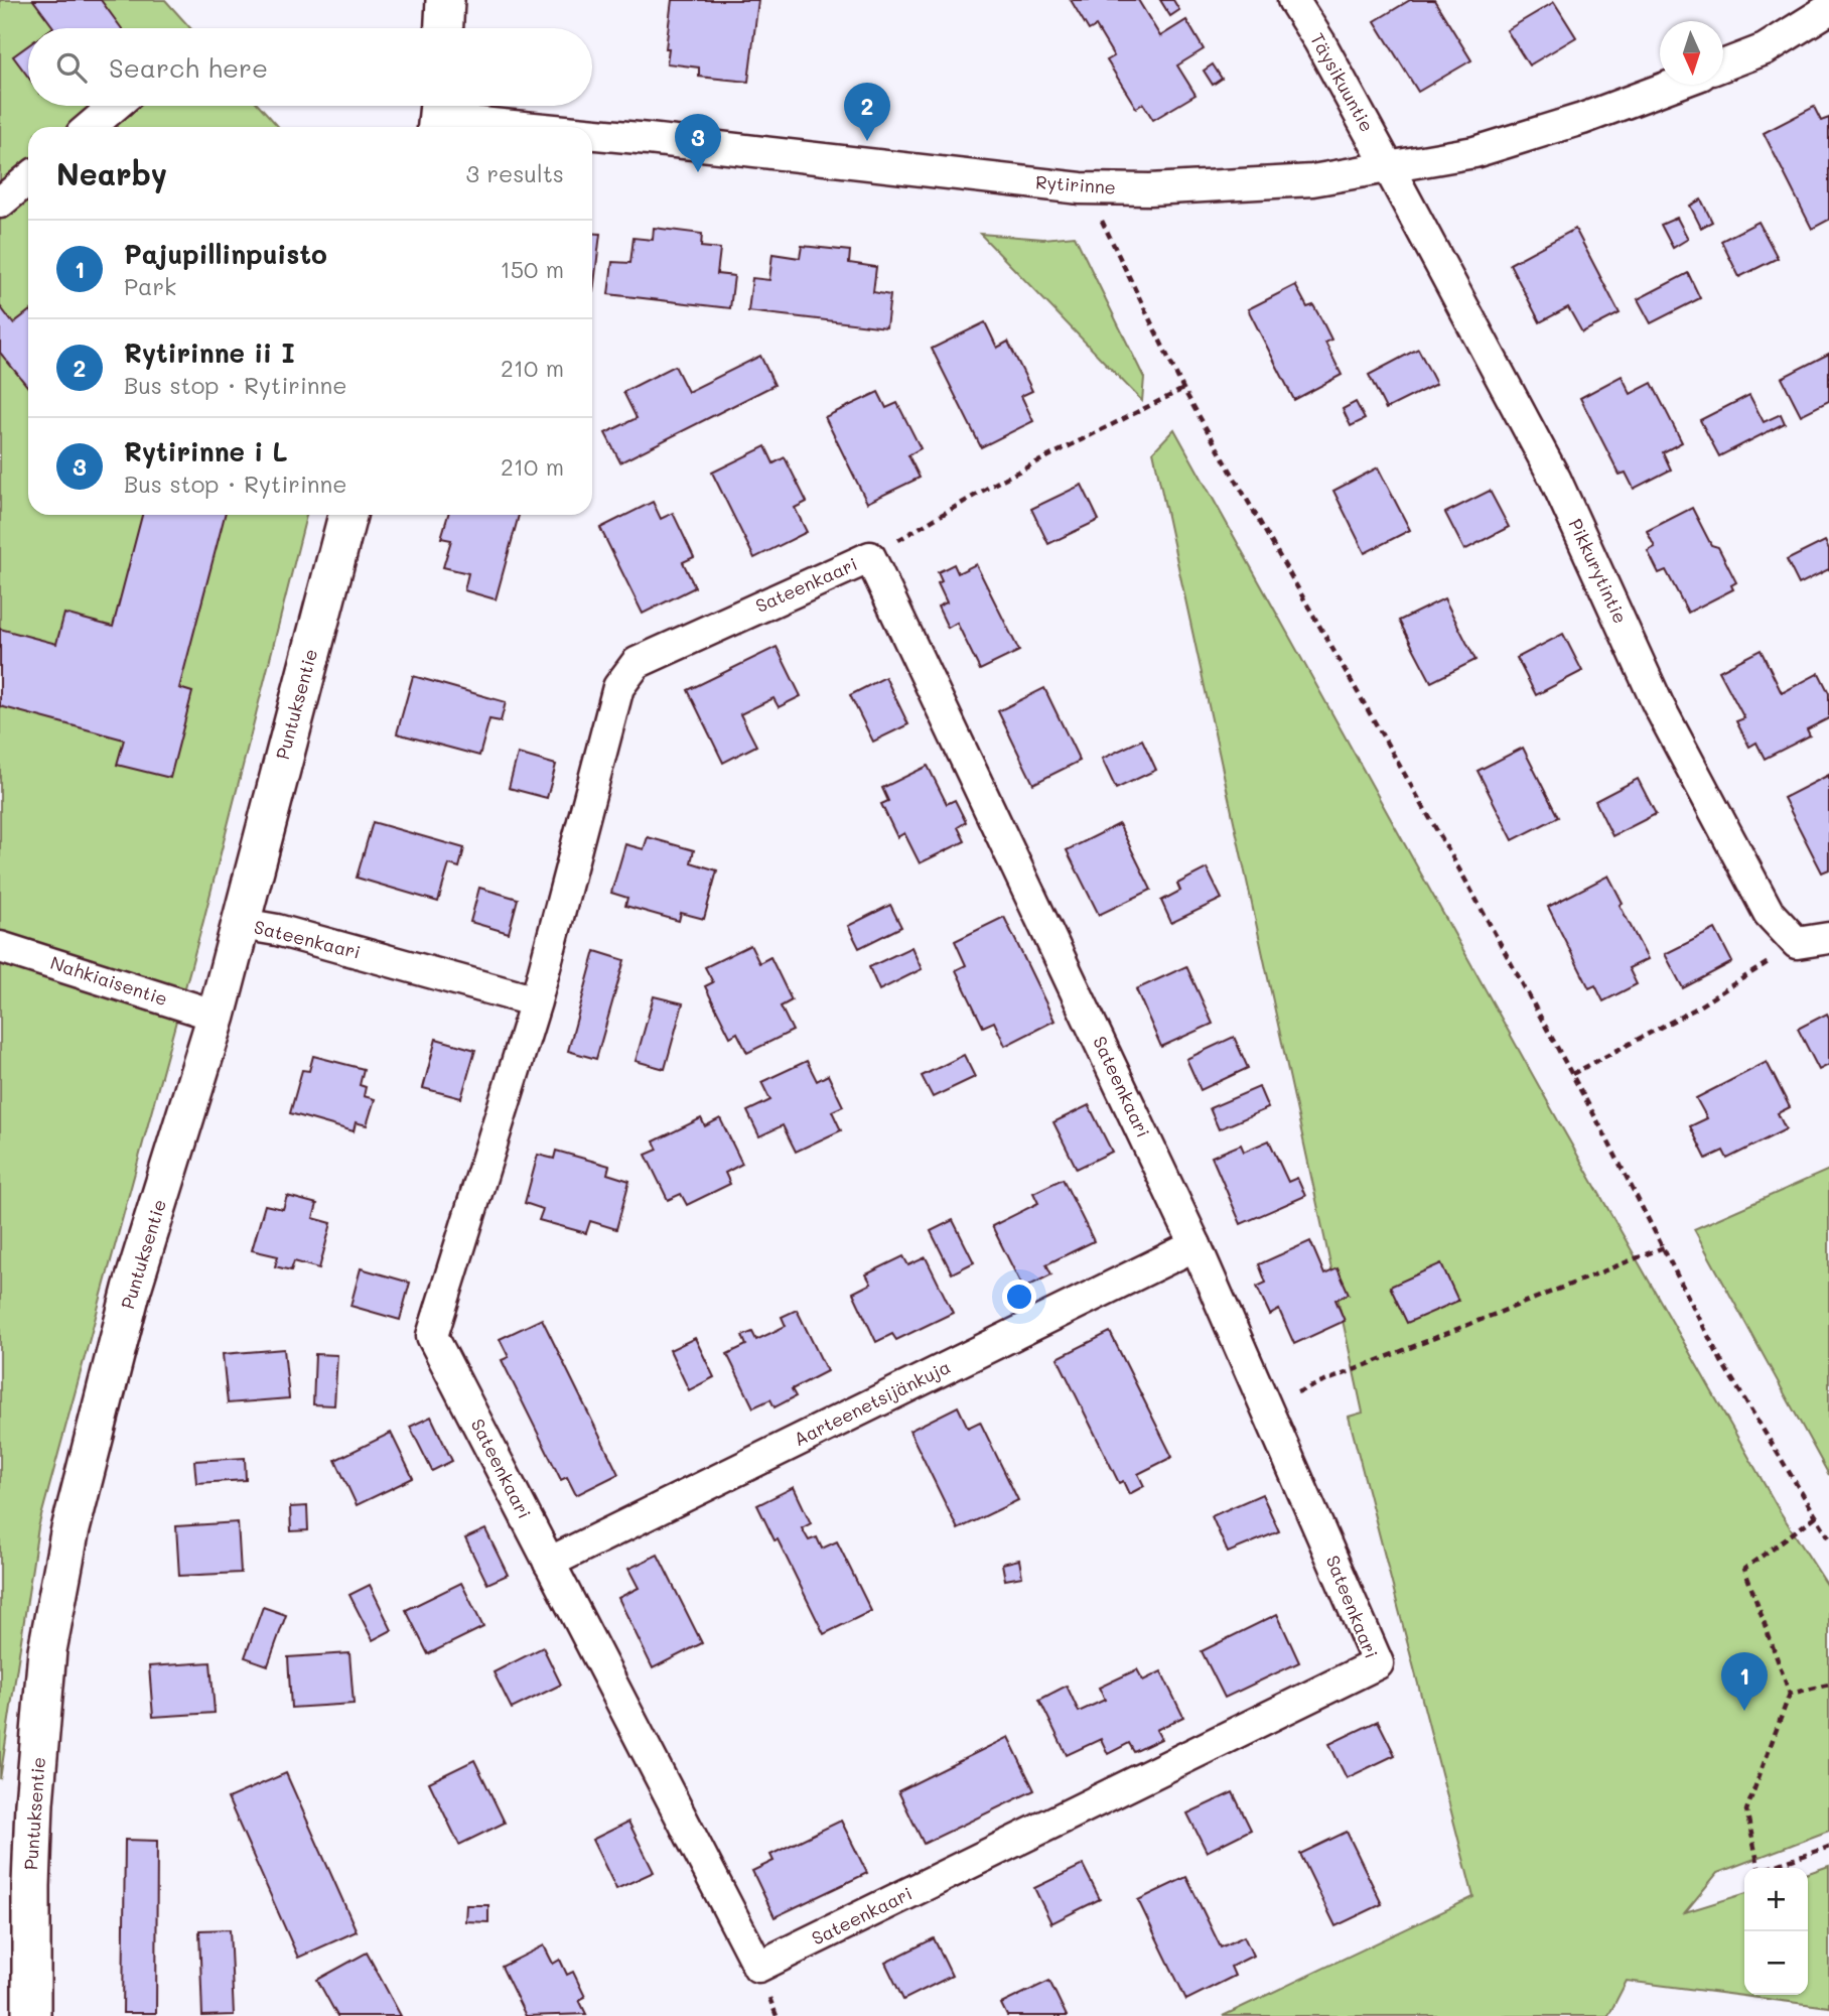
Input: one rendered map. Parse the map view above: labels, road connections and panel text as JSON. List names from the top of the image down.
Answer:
{
  "streets": {
    "street": [
      "Täysikuuntie",
      "Rytirinne",
      "Pikkurytintie",
      "Sateenkaari",
      "Puntuksentie",
      "Nahkiaisentie",
      "Aarteenetsijänkuja"
    ]
  },
  "crossings": [
    ["Täysikuuntie", "Rytirinne"],
    ["Täysikuuntie", "Pikkurytintie"],
    ["Rytirinne", "Pikkurytintie"],
    ["Sateenkaari", "Puntuksentie"],
    ["Sateenkaari", "Aarteenetsijänkuja"],
    ["Puntuksentie", "Nahkiaisentie"]
  ],
  "north": "bottom",
  "page": {
    "search": "Search here",
    "pins": ["2", "3", "1"],
    "heading": ["Nearby", "3 results"],
    "list": [
      {
        "mark": "1",
        "name": "Pajupillinpuisto",
        "note": "Park",
        "value": "150 m"
      },
      {
        "mark": "2",
        "name": "Rytirinne ii I",
        "note": "Bus stop · Rytirinne",
        "value": "210 m"
      },
      {
        "mark": "3",
        "name": "Rytirinne i L",
        "note": "Bus stop · Rytirinne",
        "value": "210 m"
      }
    ],
    "map_buttons": ["+", "−"]
  }
}
